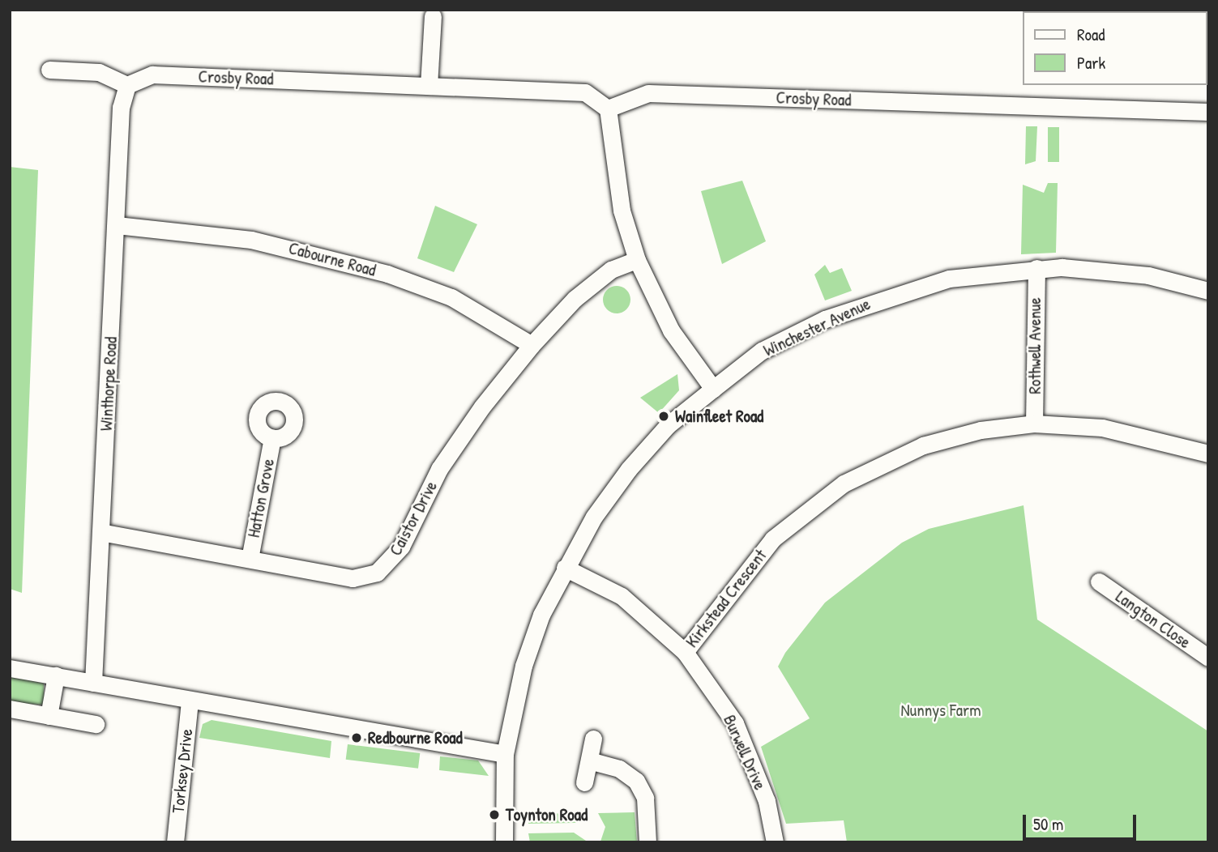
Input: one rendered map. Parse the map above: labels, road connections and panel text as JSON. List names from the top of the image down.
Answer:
{
  "streets": {
    "street": [
      "Crosby Road",
      "Cabourne Road",
      "Winchester Avenue",
      "Rothwell Avenue",
      "Winthorpe Road",
      "Hatton Grove",
      "Caistor Drive",
      "Kirkstead Crescent",
      "Langton Close",
      "Burwell Drive",
      "Torksey Drive"
    ]
  },
  "crossings": [
    ["Crosby Road", "Winthorpe Road"],
    ["Cabourne Road", "Winthorpe Road"],
    ["Cabourne Road", "Caistor Drive"],
    ["Winchester Avenue", "Rothwell Avenue"],
    ["Winchester Avenue", "Burwell Drive"],
    ["Rothwell Avenue", "Kirkstead Crescent"],
    ["Winthorpe Road", "Caistor Drive"],
    ["Hatton Grove", "Caistor Drive"],
    ["Kirkstead Crescent", "Burwell Drive"]
  ],
  "parks": ["Nunnys Farm"],
  "places": ["Wainfleet Road", "Redbourne Road", "Toynton Road"],
  "legend": ["Road", "Park"],
  "scale_bar": "50 m"
}
